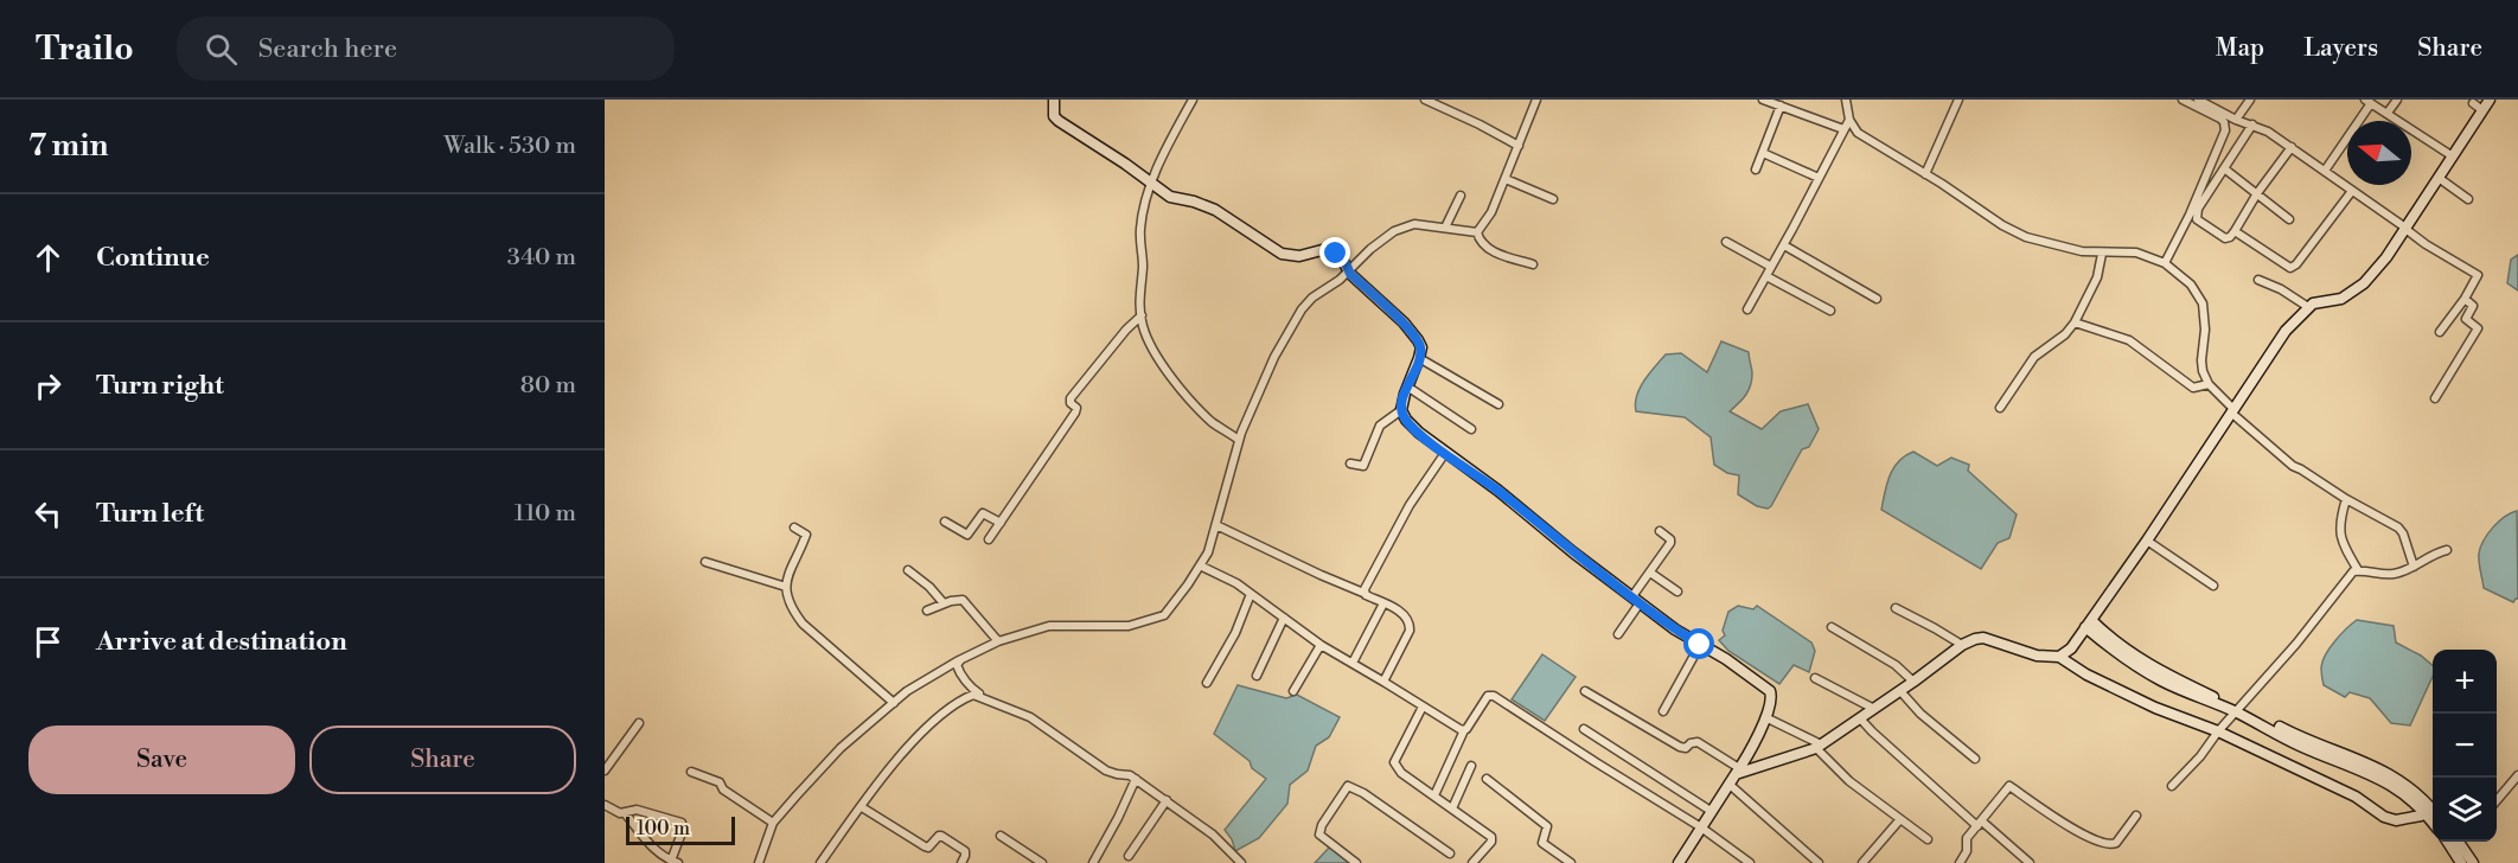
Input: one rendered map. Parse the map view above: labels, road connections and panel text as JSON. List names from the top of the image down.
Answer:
{
  "scale_bar": "100 m",
  "north": "left",
  "page": {
    "header": "Trailo",
    "search": "Search here",
    "nav": ["Map", "Layers", "Share"],
    "heading": ["7 min", "Walk · 530 m"],
    "list": [
      ["Continue", "340 m"],
      ["Turn right", "80 m"],
      ["Turn left", "110 m"],
      "Arrive at destination"
    ],
    "map_buttons": ["+", "−"],
    "buttons": ["Save", "Share"],
    "scale": "100 m"
  }
}
